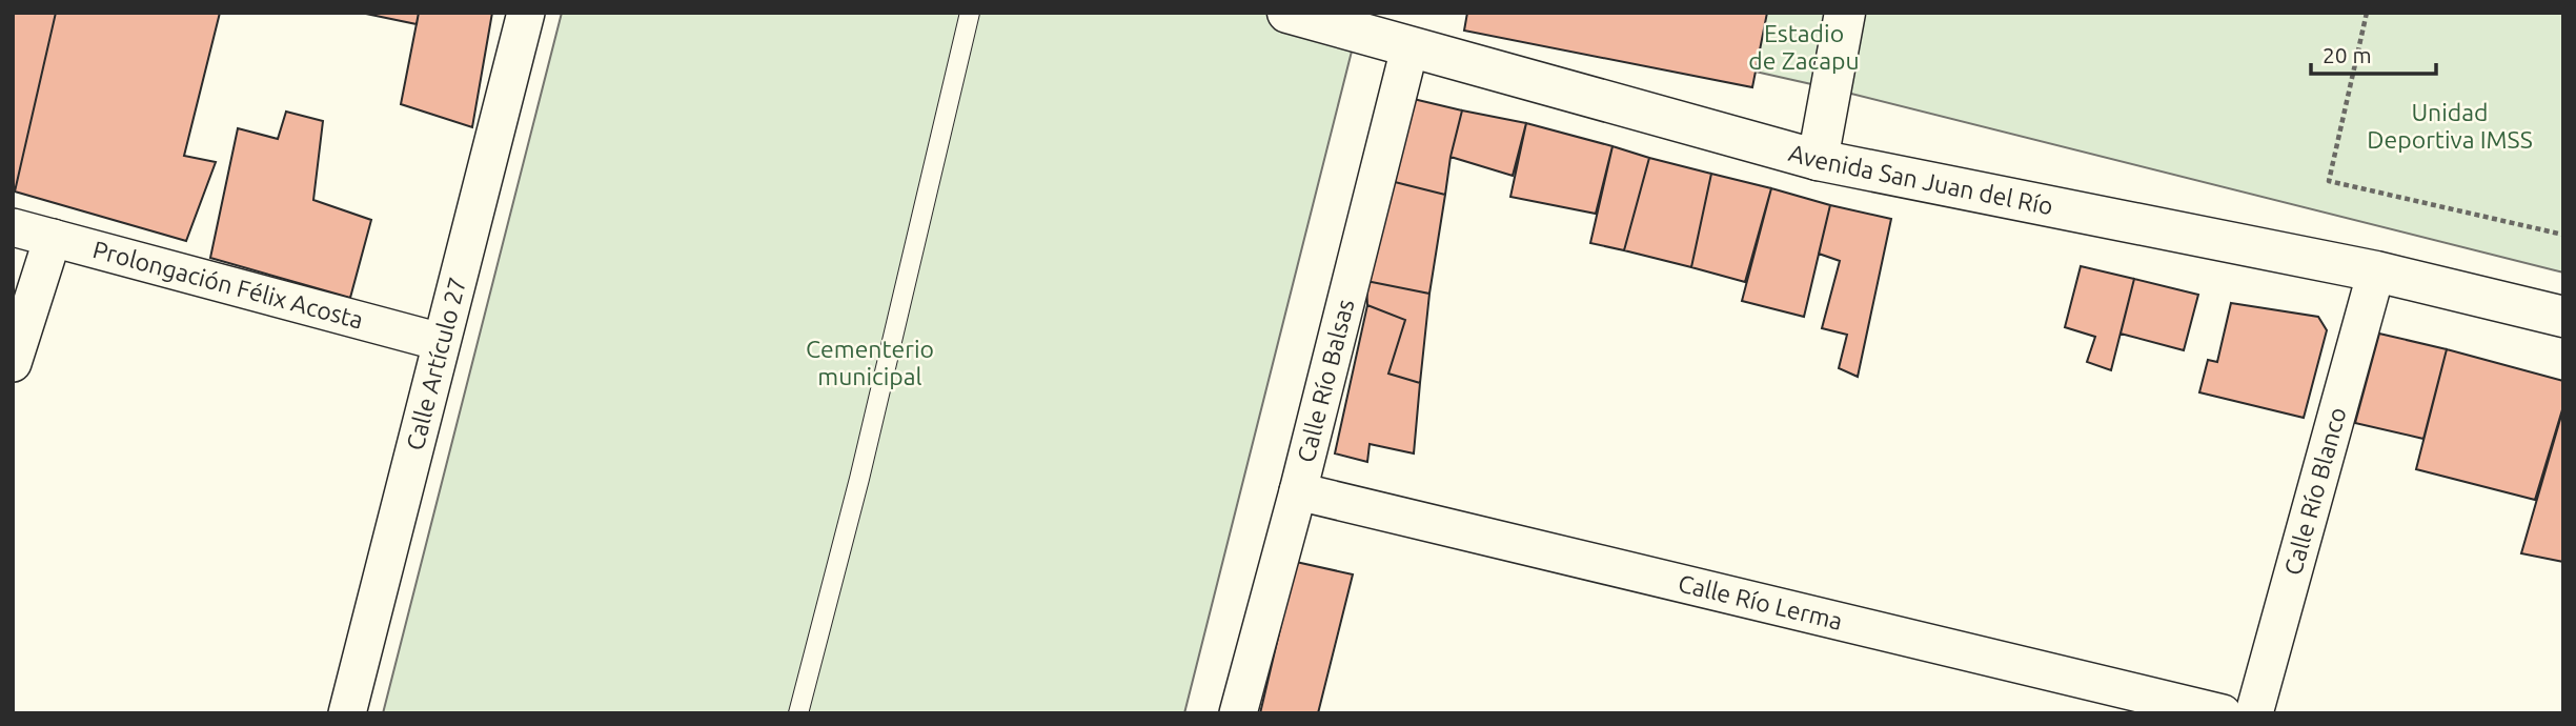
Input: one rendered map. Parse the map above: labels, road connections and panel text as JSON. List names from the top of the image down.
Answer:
{
  "streets": {
    "street": [
      "Avenida San Juan del Río",
      "Prolongación Félix Acosta",
      "Calle Artículo 27",
      "Calle Río Balsas",
      "Calle Río Blanco",
      "Calle Río Lerma"
    ]
  },
  "crossings": [
    ["Avenida San Juan del Río", "Calle Río Balsas"],
    ["Avenida San Juan del Río", "Calle Río Blanco"],
    ["Prolongación Félix Acosta", "Calle Artículo 27"],
    ["Calle Río Balsas", "Calle Río Lerma"]
  ],
  "parks": ["Estadio de Zacapu", "Unidad Deportiva IMSS", "Cementerio municipal"],
  "scale_bar": "20 m"
}
